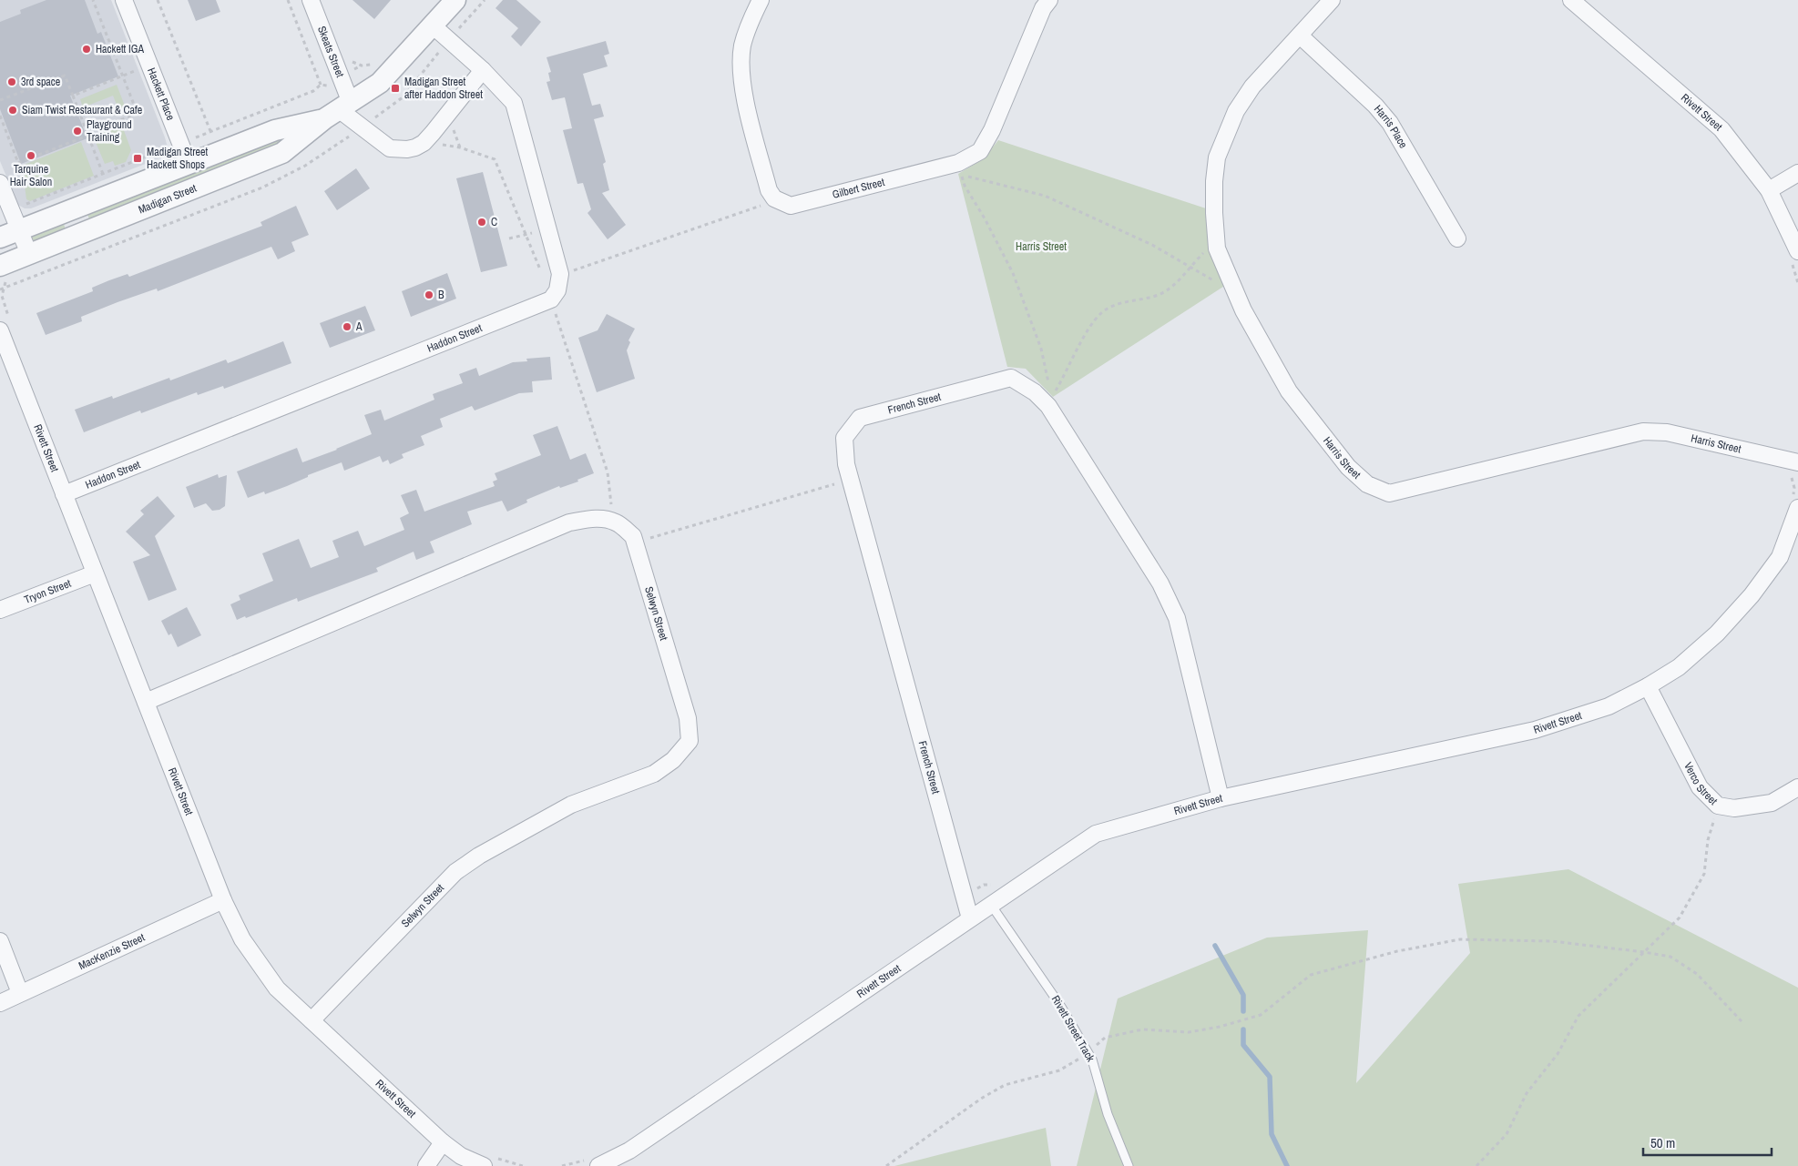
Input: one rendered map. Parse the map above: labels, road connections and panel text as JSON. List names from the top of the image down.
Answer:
{
  "streets": {
    "street": [
      "Skeats Street",
      "Hackett Place",
      "Rivett Street",
      "Harris Place",
      "Gilbert Street",
      "Madigan Street",
      "Haddon Street",
      "French Street",
      "Harris Street",
      "Tryon Street",
      "Selwyn Street",
      "Verco Street",
      "MacKenzie Street"
    ],
    "lane": ["Rivett Street Track"]
  },
  "crossings": [
    ["Skeats Street", "Madigan Street"],
    ["Hackett Place", "Madigan Street"],
    ["Rivett Street", "Haddon Street"],
    ["Rivett Street", "French Street"],
    ["Rivett Street", "Tryon Street"],
    ["Rivett Street", "Selwyn Street"],
    ["Rivett Street", "Verco Street"],
    ["Rivett Street", "MacKenzie Street"],
    ["Rivett Street", "Rivett Street Track"],
    ["Harris Place", "Harris Street"]
  ],
  "parks": ["Harris Street"],
  "places": {
    "other": [
      "Hackett IGA",
      "3rd space",
      "Siam Twist Restaurant & Cafe",
      "Playground Training",
      "Tarquine Hair Salon",
      "C",
      "B",
      "A"
    ],
    "transit": ["Madigan Street after Haddon Street", "Madigan Street Hackett Shops"]
  },
  "scale_bar": "50 m"
}
